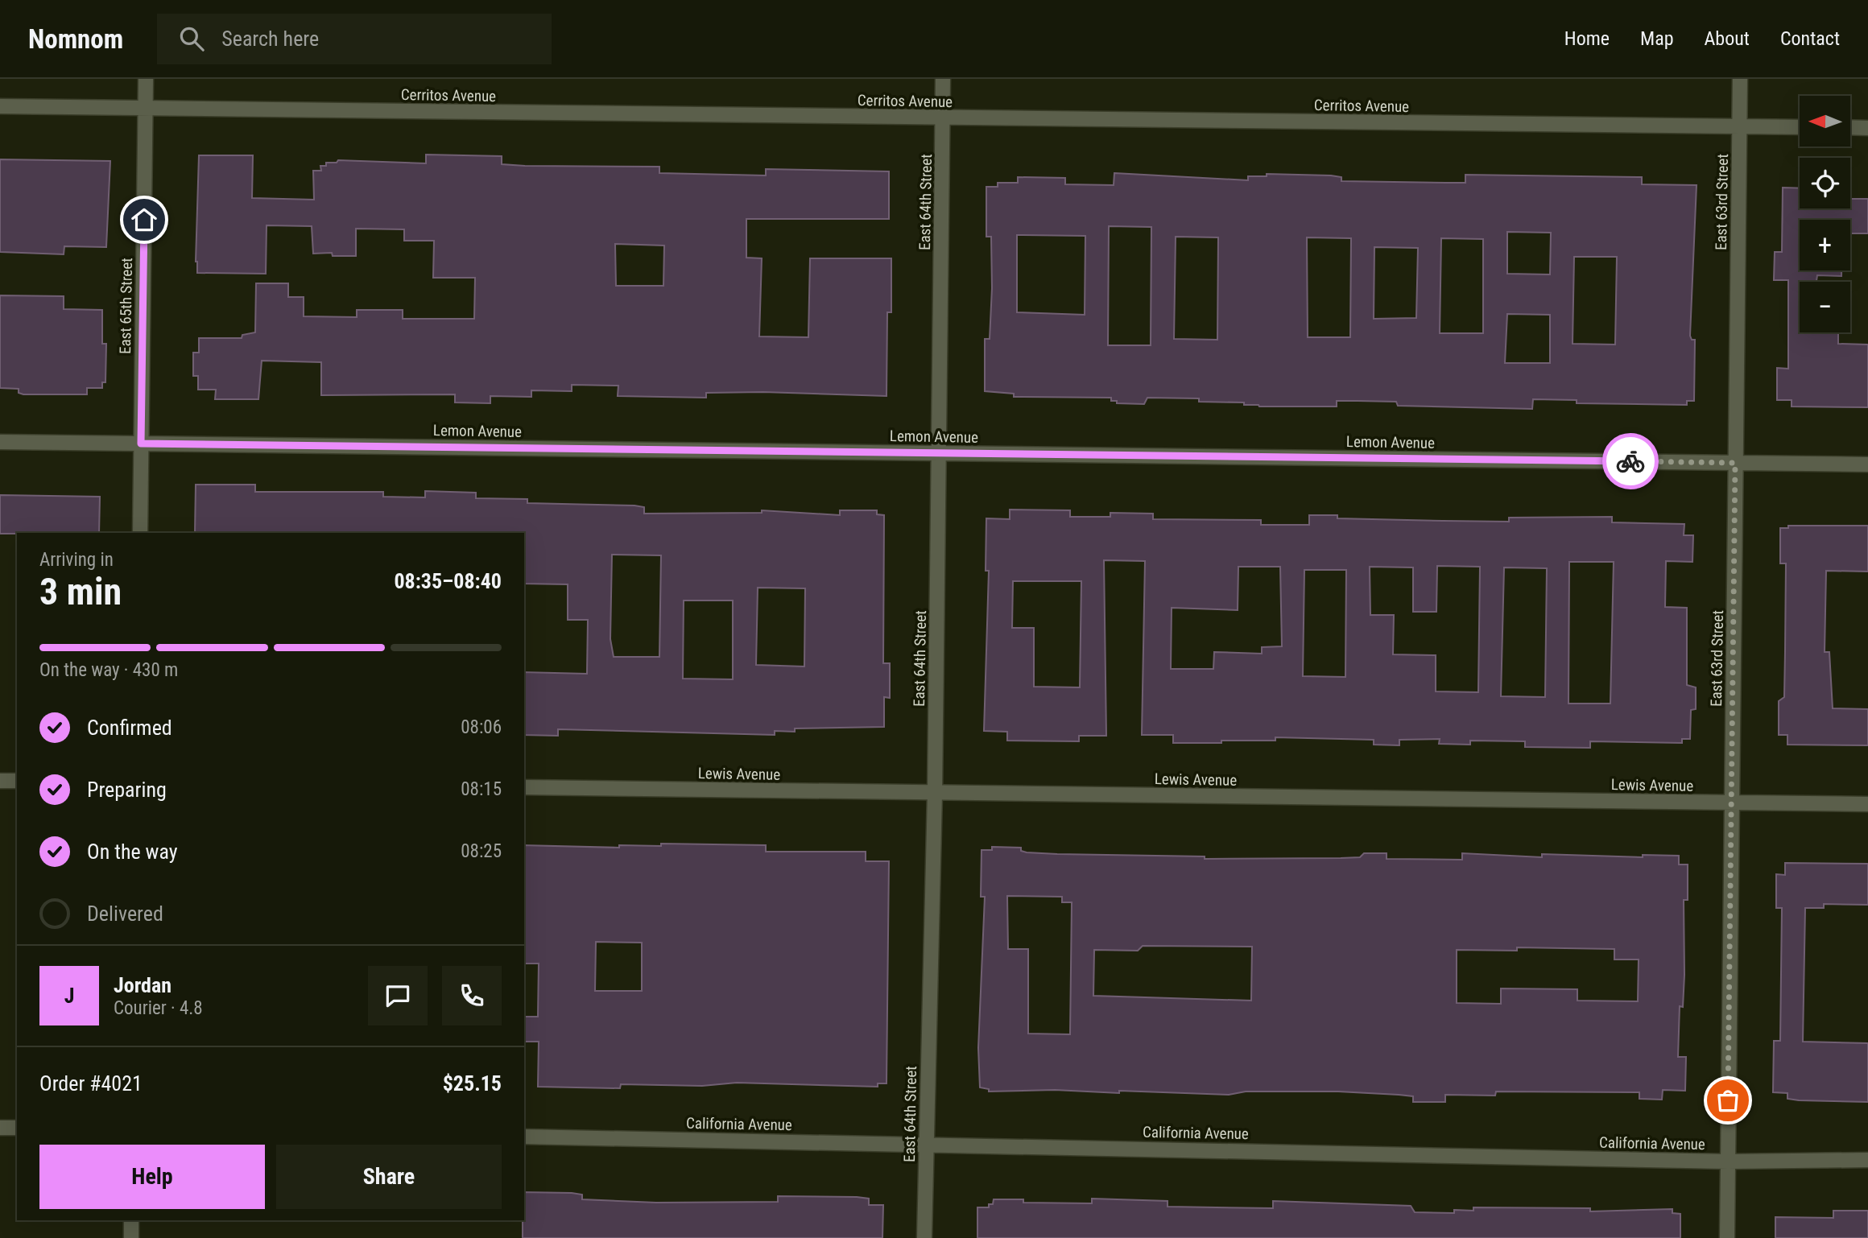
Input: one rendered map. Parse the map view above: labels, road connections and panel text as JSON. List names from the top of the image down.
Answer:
{
  "streets": {
    "street": [
      "Cerritos Avenue",
      "East 64th Street",
      "East 63rd Street",
      "East 65th Street",
      "Lemon Avenue",
      "Lewis Avenue",
      "California Avenue"
    ]
  },
  "crossings": [
    ["Cerritos Avenue", "East 64th Street"],
    ["Cerritos Avenue", "East 63rd Street"],
    ["Cerritos Avenue", "East 65th Street"],
    ["East 64th Street", "Lemon Avenue"],
    ["East 64th Street", "Lewis Avenue"],
    ["East 64th Street", "California Avenue"],
    ["East 63rd Street", "Lemon Avenue"],
    ["East 63rd Street", "Lewis Avenue"],
    ["East 63rd Street", "California Avenue"],
    ["East 65th Street", "Lemon Avenue"]
  ],
  "north": "left",
  "page": {
    "header": "Nomnom",
    "search": "Search here",
    "nav": [
      "Home",
      "Map",
      "About",
      "Contact"
    ],
    "map_buttons": ["+", "−"],
    "heading": ["3 min", "Arriving in", "08:35–08:40"],
    "panel": [
      "Jordan",
      "Courier · 4.8",
      "Order #4021",
      "$25.15"
    ],
    "bar": "On the way · 430 m",
    "list": [
      ["Confirmed", "08:06"],
      ["Preparing", "08:15"],
      ["On the way", "08:25"],
      "Delivered"
    ],
    "round": "J",
    "buttons": ["Help", "Share"]
  }
}
